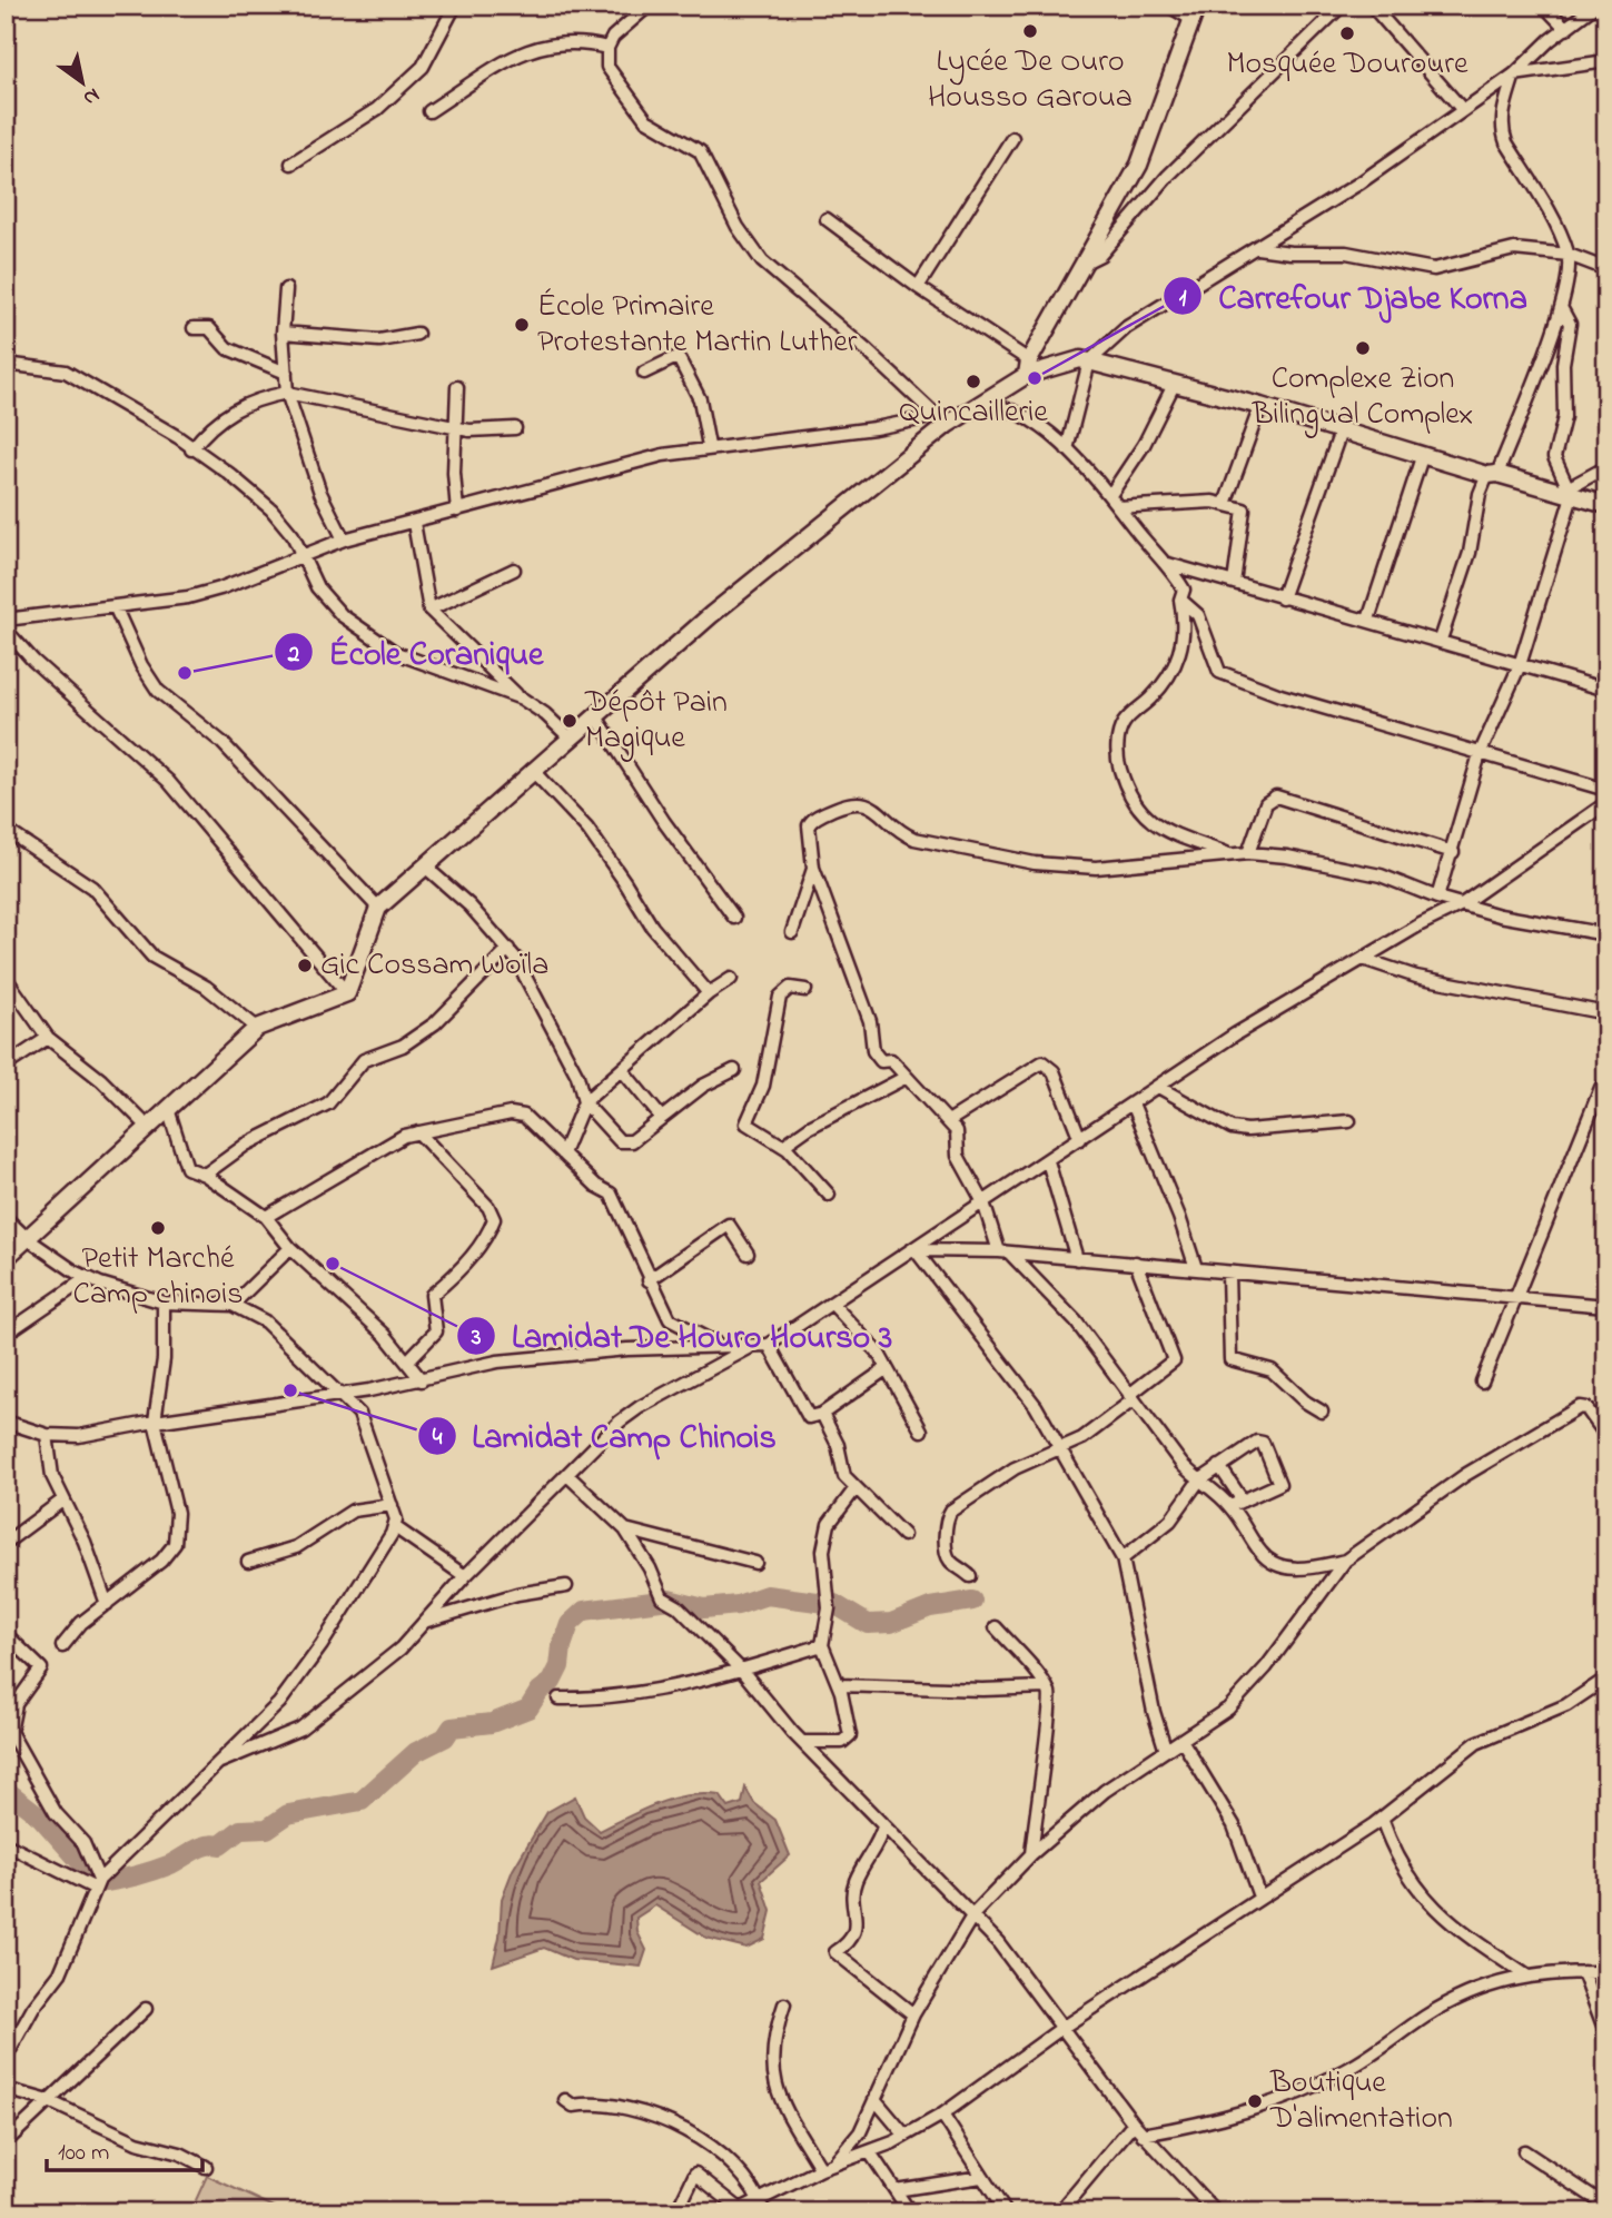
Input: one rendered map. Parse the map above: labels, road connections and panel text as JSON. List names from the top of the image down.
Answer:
{
  "places": [
    "Lycée De Ouro Housso Garoua",
    "Mosquée Douroure",
    "École Primaire Protestante Martin Luther",
    "Complexe Zion Bilingual Complex",
    "Carrefour Djabe Korna",
    "Quincaillerie",
    "École Coranique",
    "Dépôt Pain Magique",
    "Gic Cossam Woïla",
    "Petit Marché Camp chinois",
    "Lamidat De Houro Hourso 3",
    "Lamidat Camp Chinois",
    "Boutique D'alimentation"
  ],
  "scale_bar": "100 m",
  "north": "bottom right"
}
